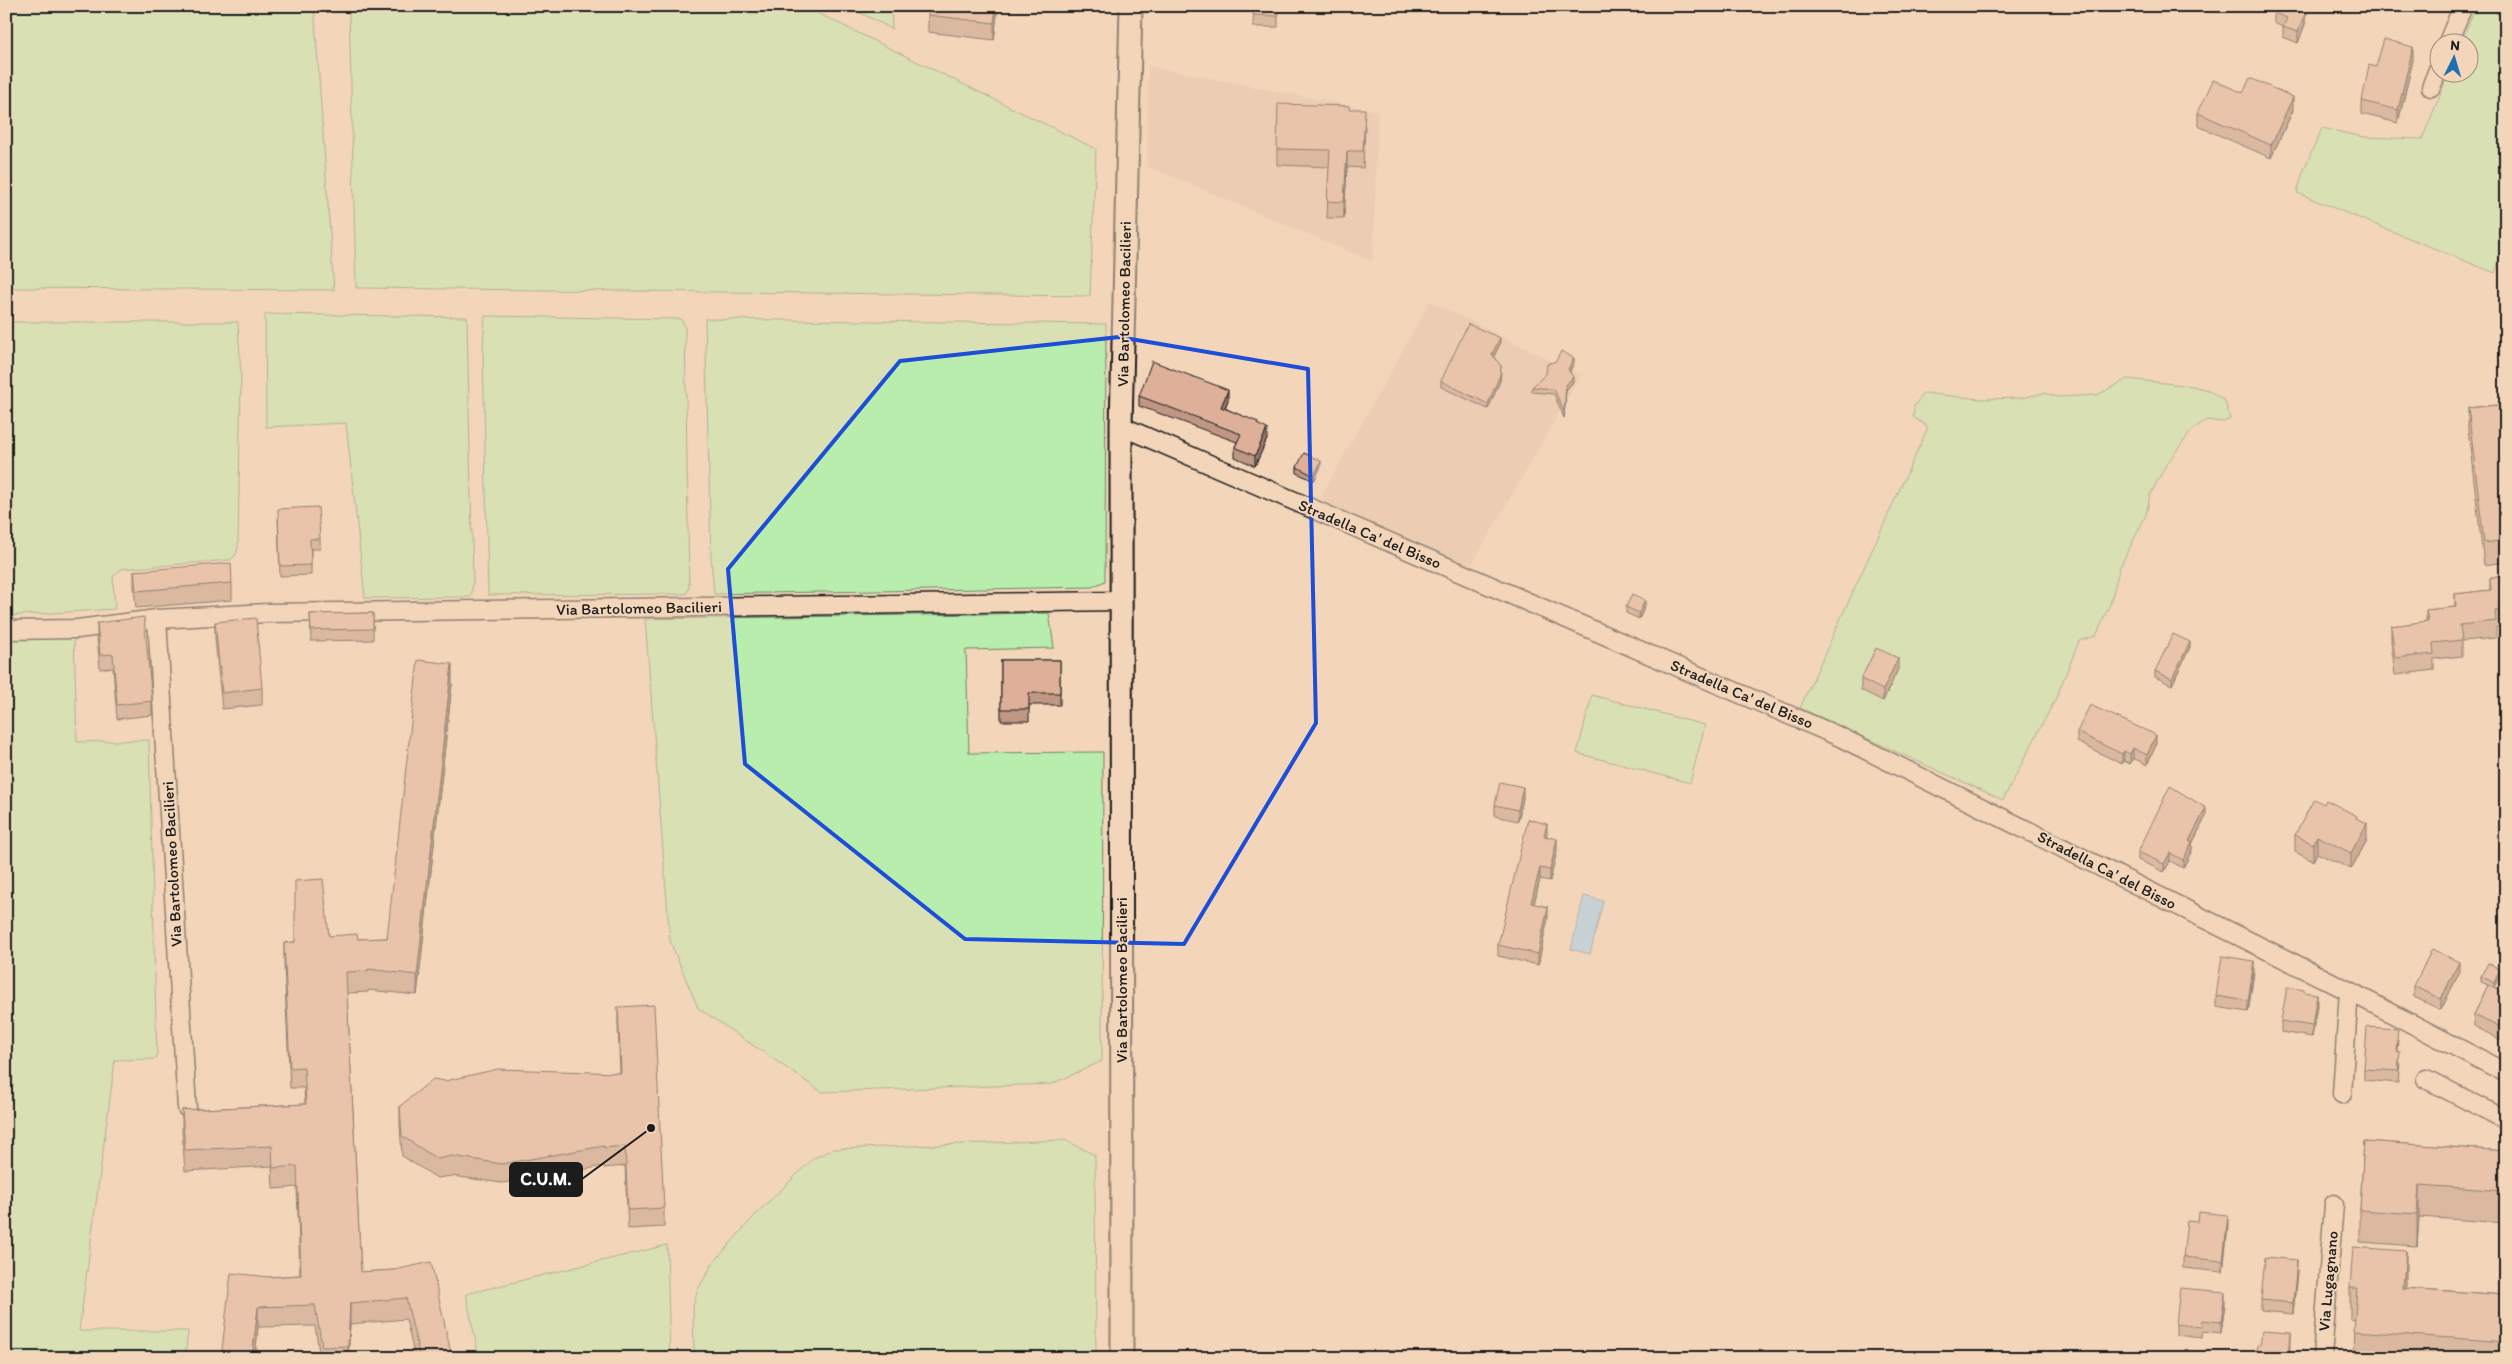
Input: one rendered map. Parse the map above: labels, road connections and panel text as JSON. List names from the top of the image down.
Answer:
{
  "streets": {
    "street": ["Via Bartolomeo Bacilieri", "Stradella Ca' del Bisso", "Via Lugagnano"]
  },
  "crossings": [
    ["Via Bartolomeo Bacilieri", "Stradella Ca' del Bisso"]
  ],
  "places": ["C.U.M."],
  "north": "top"
}
